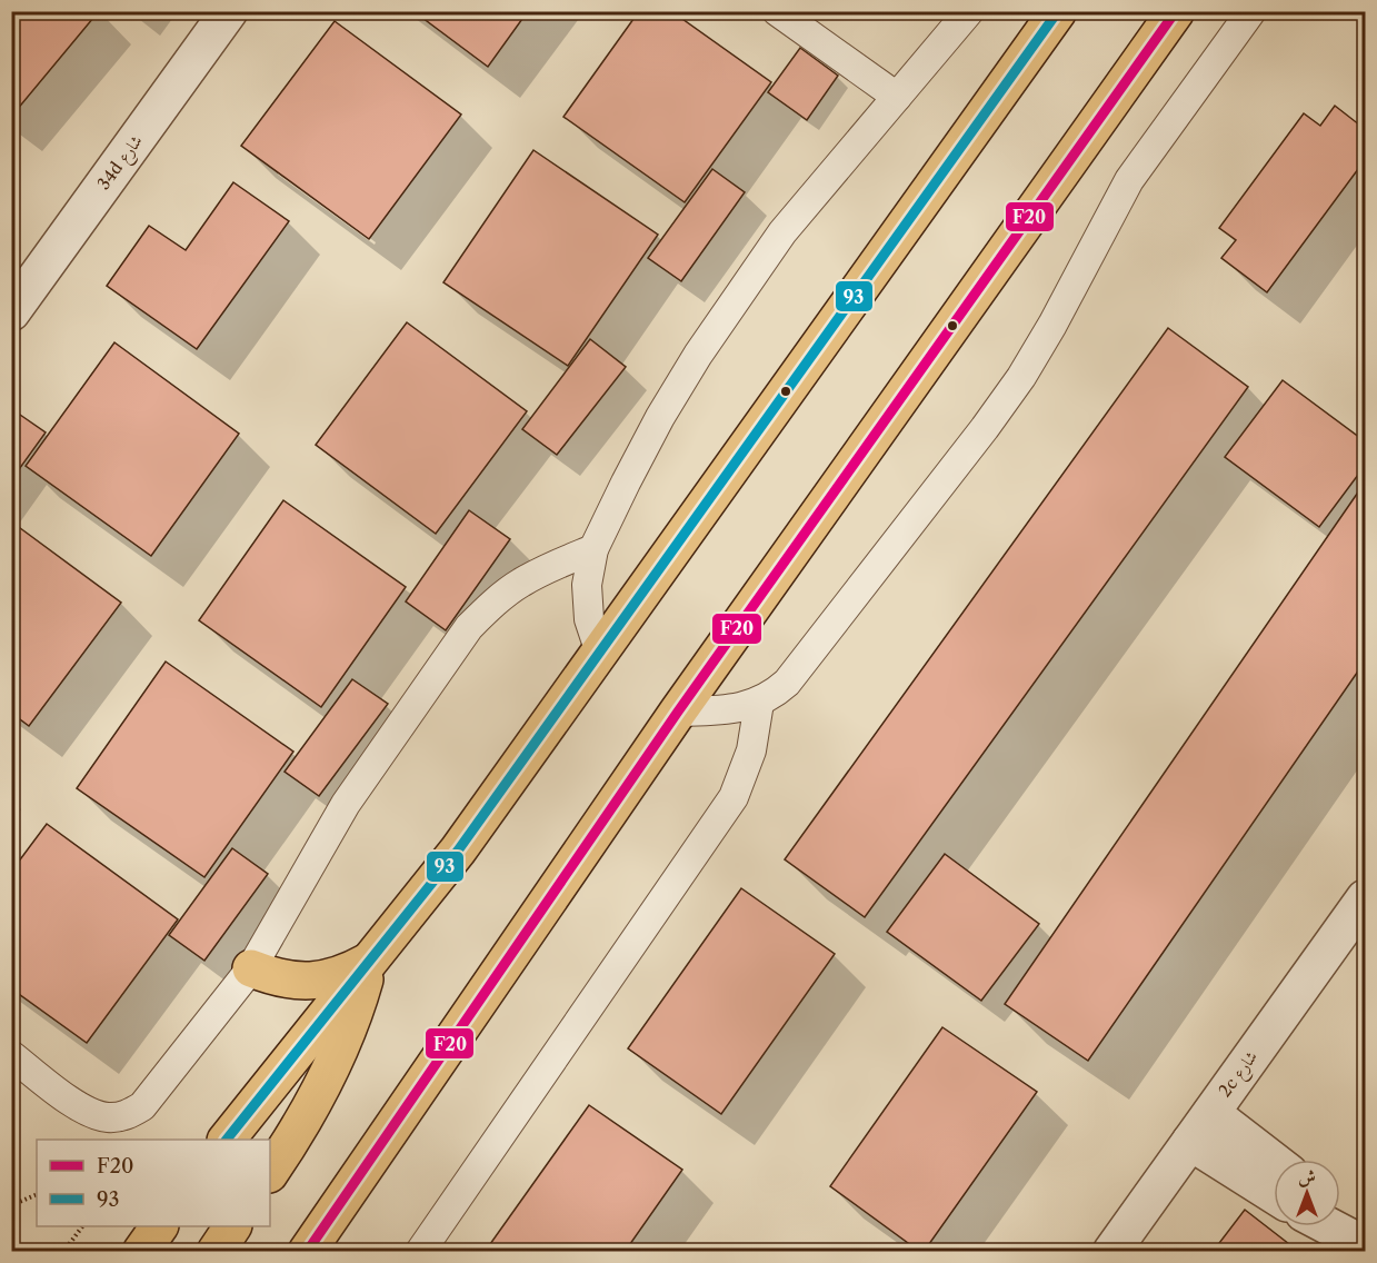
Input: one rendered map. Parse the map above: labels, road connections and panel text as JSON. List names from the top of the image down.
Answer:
{
  "streets": {
    "street": ["34d شارع", "2c شارع"]
  },
  "lines": ["transit line F20", "transit line 93"],
  "legend": ["F20", "93"],
  "north": "top"
}
